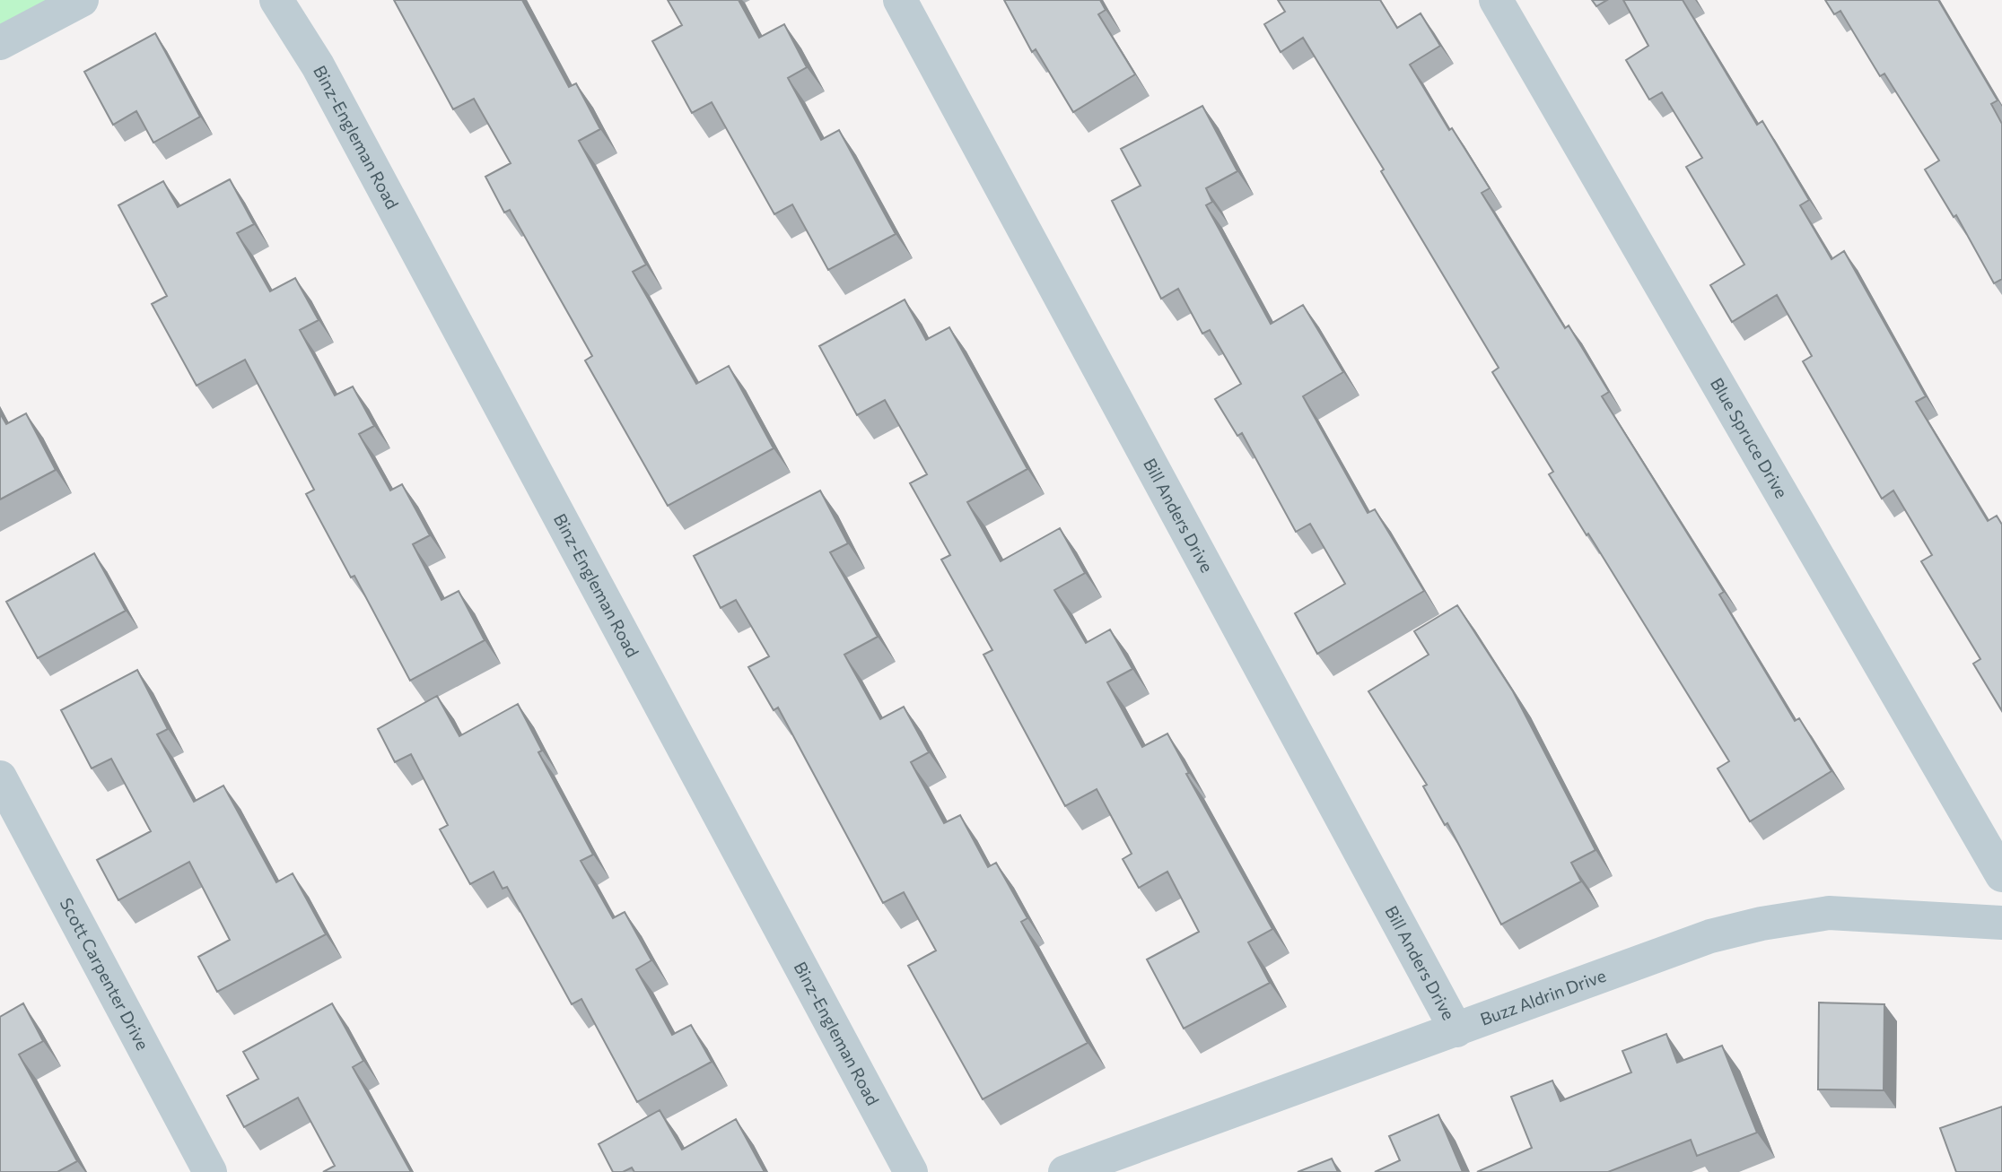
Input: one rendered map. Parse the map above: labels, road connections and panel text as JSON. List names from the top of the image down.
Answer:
{
  "streets": {
    "street": [
      "Binz-Engleman Road",
      "Blue Spruce Drive",
      "Bill Anders Drive",
      "Scott Carpenter Drive",
      "Buzz Aldrin Drive"
    ]
  },
  "crossings": [
    ["Bill Anders Drive", "Buzz Aldrin Drive"]
  ]
}
